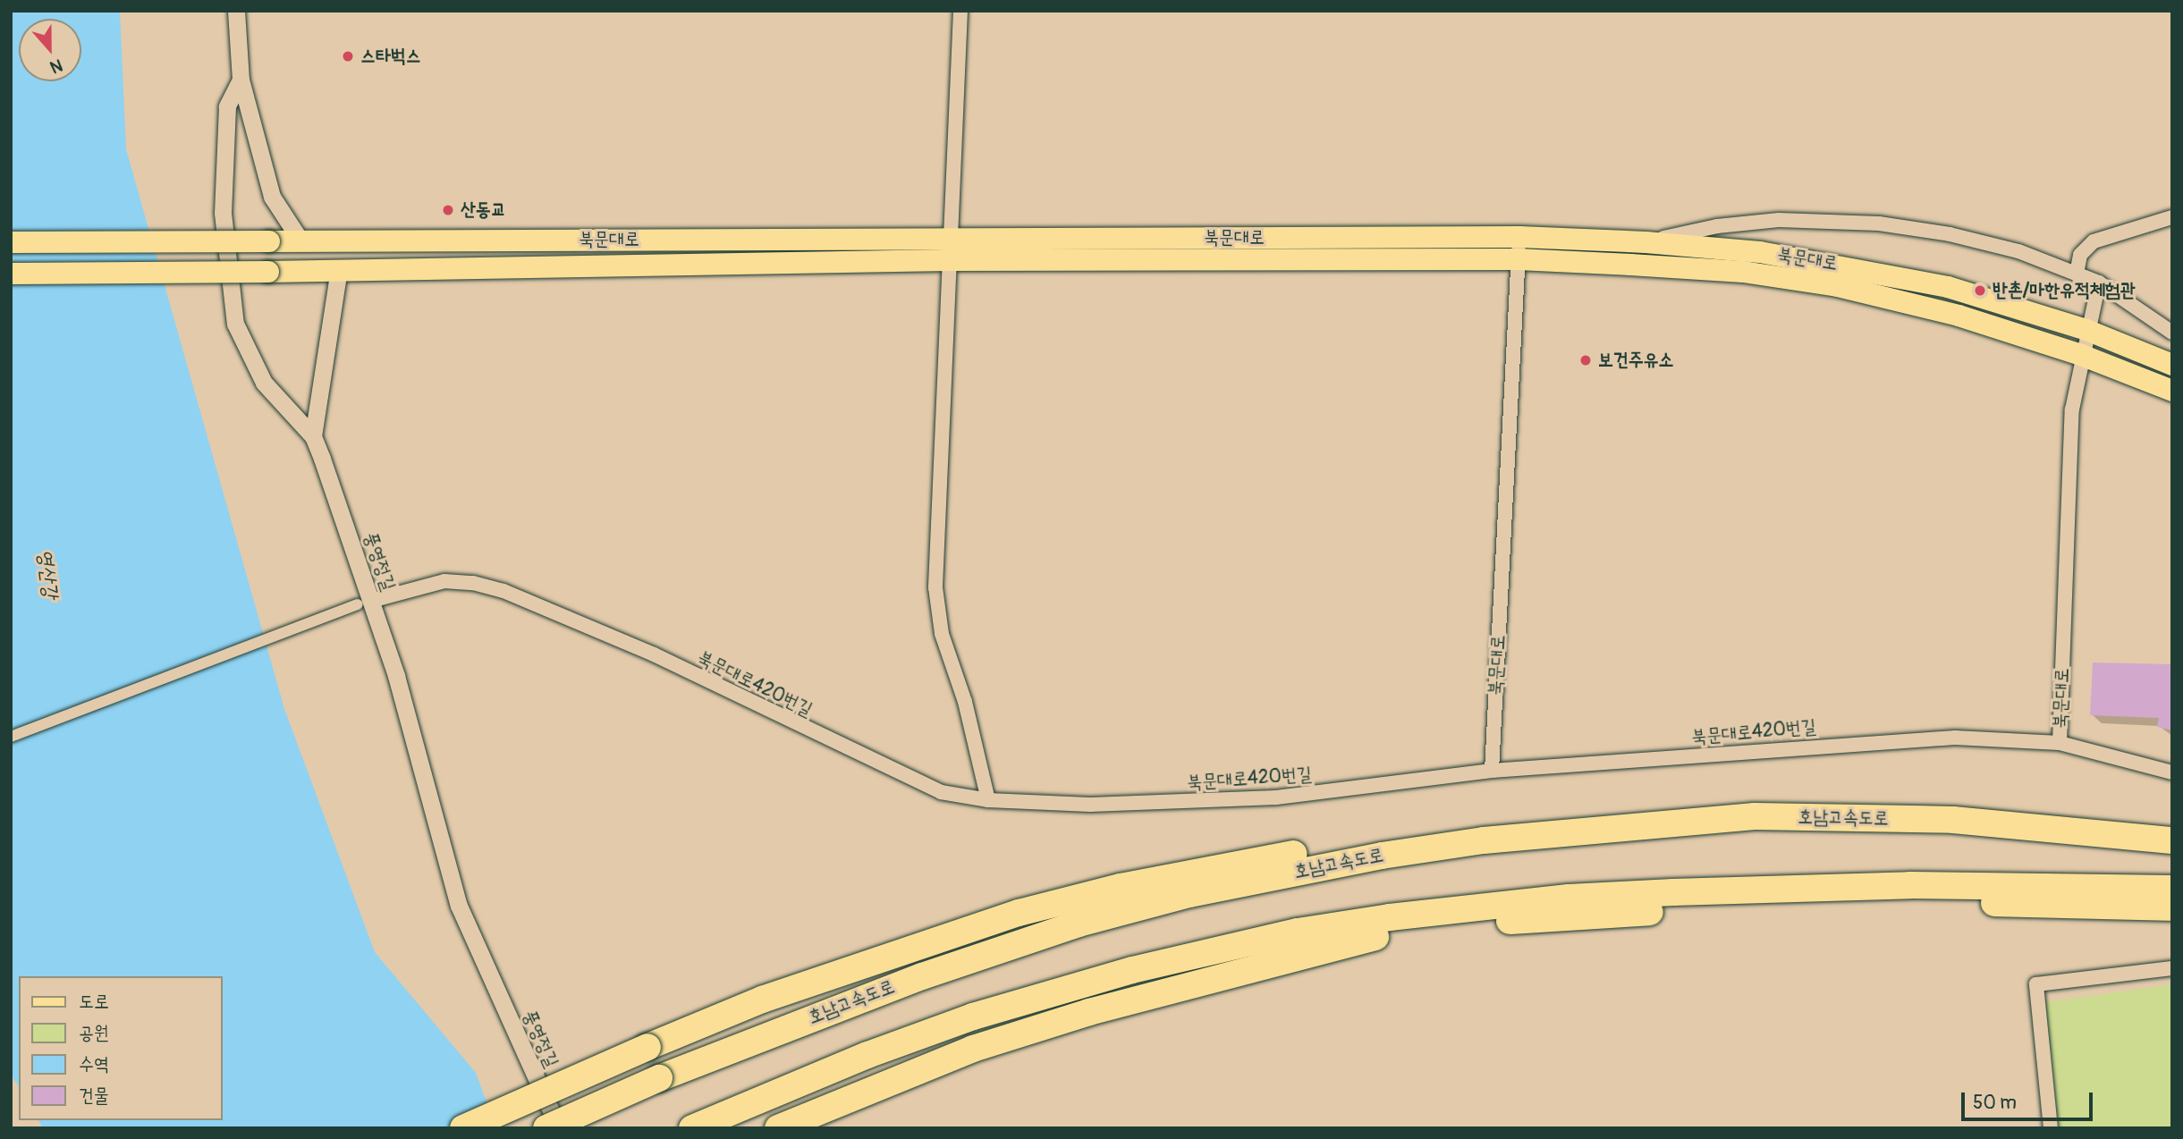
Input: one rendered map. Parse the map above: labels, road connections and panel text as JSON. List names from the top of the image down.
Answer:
{
  "streets": {
    "highway": ["호남고속도로"],
    "main road": ["북문대로"],
    "street": ["풍영정길", "북문대로420번길"]
  },
  "crossings": [
    ["북문대로", "북문대로420번길"],
    ["풍영정길", "북문대로420번길"]
  ],
  "water": ["영산강"],
  "places": [
    "스타벅스",
    "산동교",
    "반촌/마한유적체험관",
    "보건주유소"
  ],
  "legend": [
    "도로",
    "공원",
    "수역",
    "건물"
  ],
  "scale_bar": "50 m",
  "north": "bottom"
}
